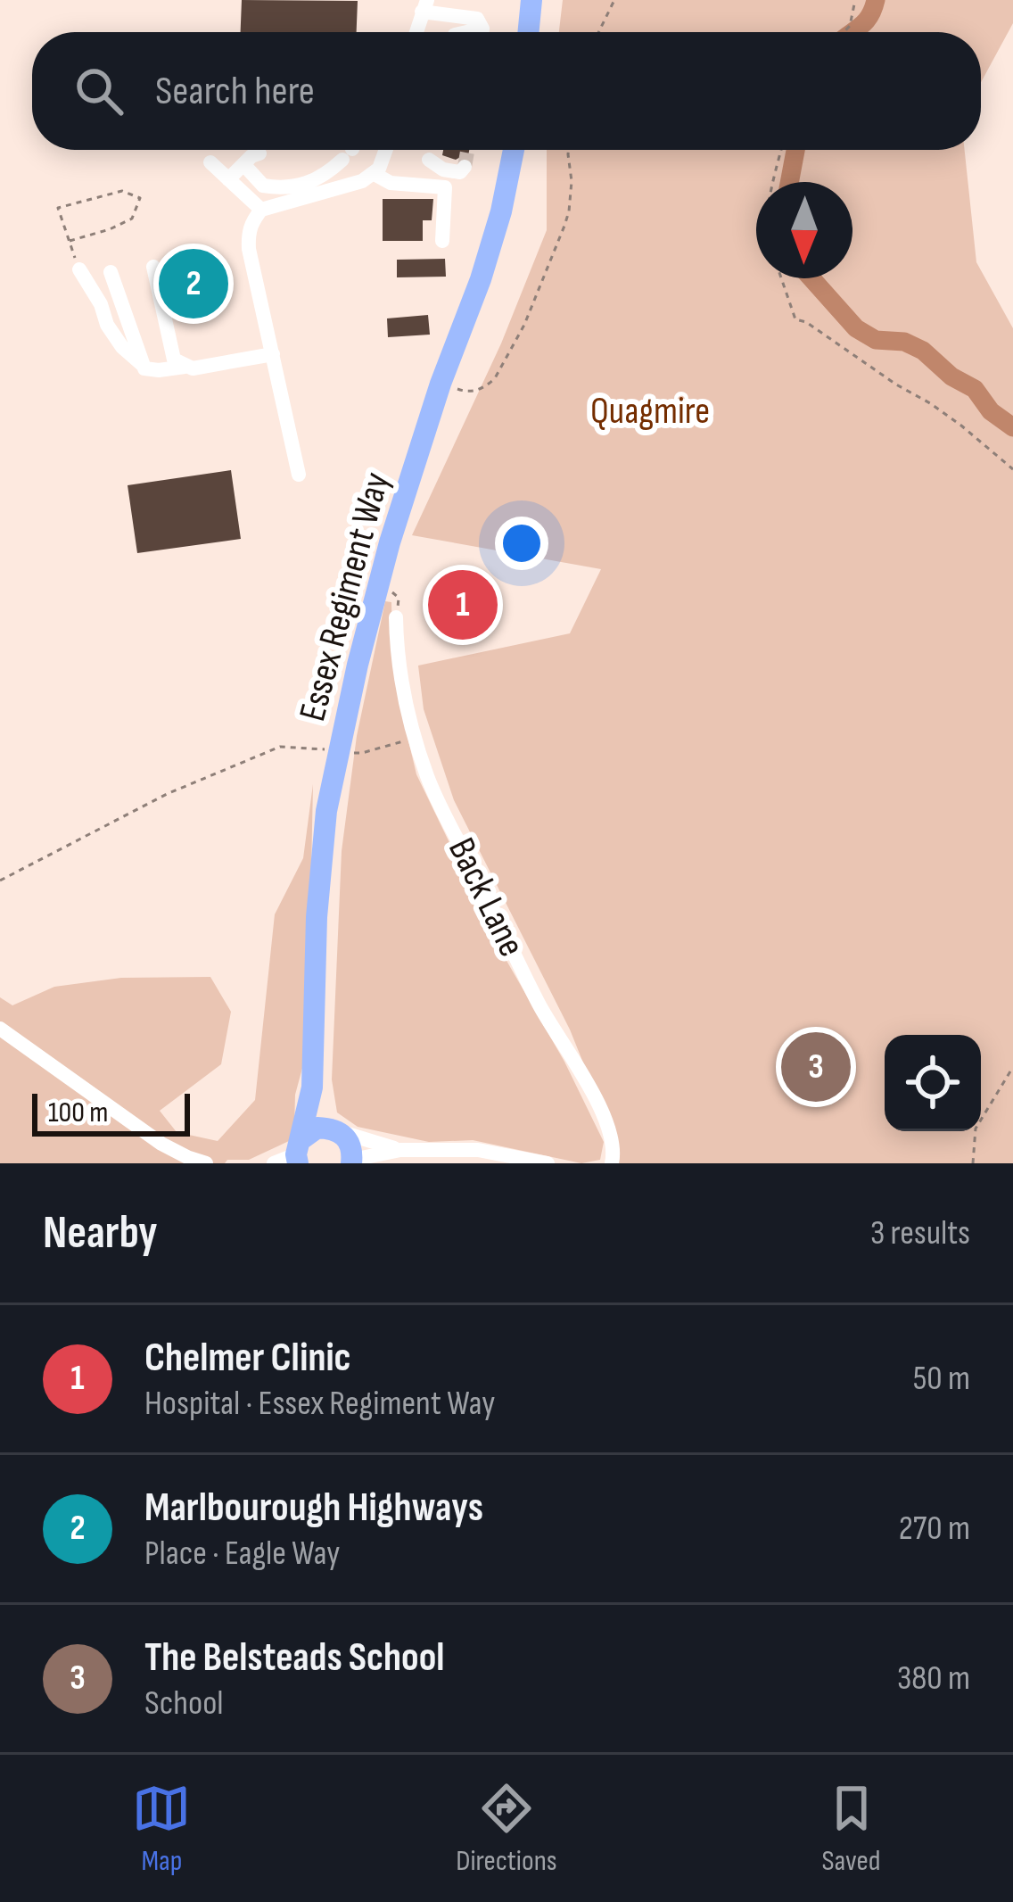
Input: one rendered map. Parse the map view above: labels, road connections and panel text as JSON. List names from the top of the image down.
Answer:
{
  "streets": {
    "highway": ["Essex Regiment Way"],
    "street": ["Back Lane"]
  },
  "parks": ["Quagmire"],
  "scale_bar": "100 m",
  "north": "bottom",
  "page": {
    "search": "Search here",
    "pins": ["2", "1", "3"],
    "scale": "100 m",
    "heading": ["Nearby", "3 results"],
    "list": [
      {
        "mark": "1",
        "name": "Chelmer Clinic",
        "note": "Hospital · Essex Regiment Way",
        "value": "50 m"
      },
      {
        "mark": "2",
        "name": "Marlbourough Highways",
        "note": "Place · Eagle Way",
        "value": "270 m"
      },
      {
        "mark": "3",
        "name": "The Belsteads School",
        "note": "School",
        "value": "380 m"
      }
    ],
    "nav": ["Map", "Directions", "Saved"]
  }
}
